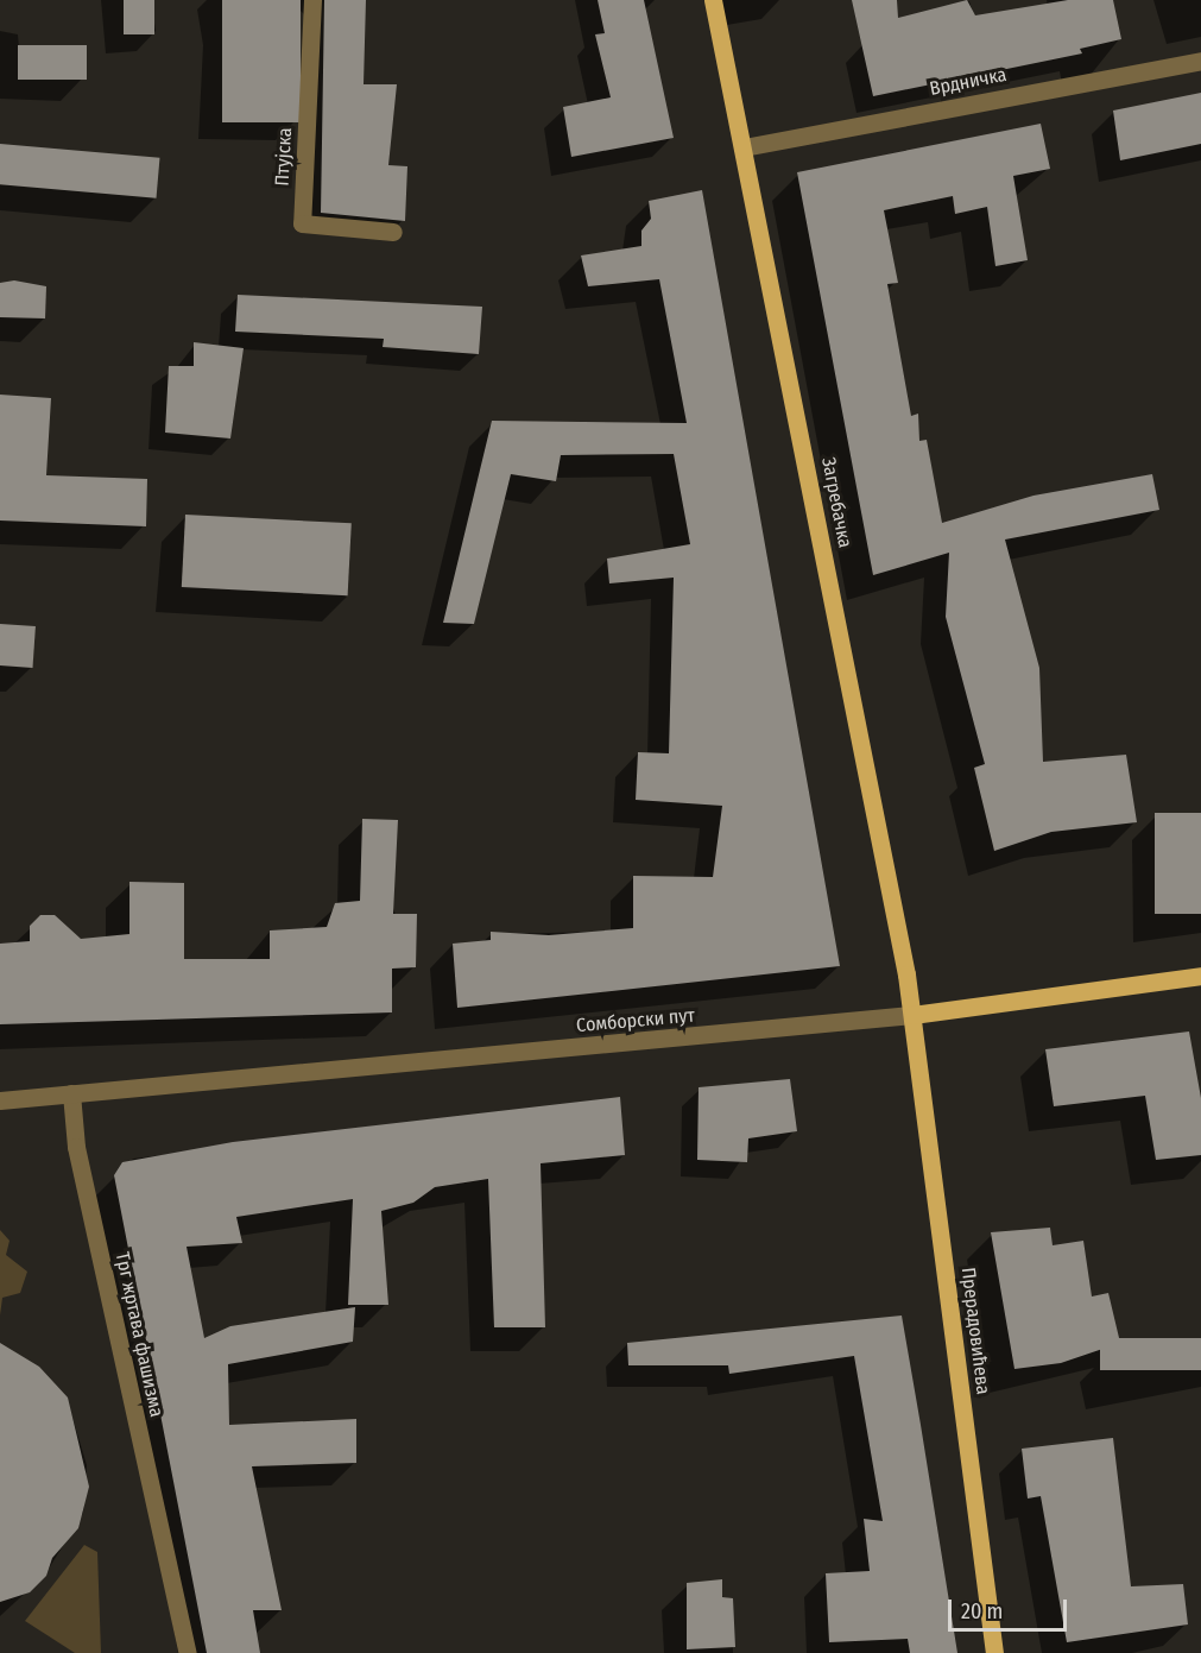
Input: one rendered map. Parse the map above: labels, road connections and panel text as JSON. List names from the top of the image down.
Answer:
{
  "streets": {
    "main road": ["Загребачка", "Сомборски пут", "Прерадовићева"],
    "street": ["Врдничка", "Птујска", "Трг жртава фашизма"]
  },
  "crossings": [
    ["Врдничка", "Загребачка"],
    ["Загребачка", "Сомборски пут"],
    ["Загребачка", "Прерадовићева"],
    ["Сомборски пут", "Прерадовићева"],
    ["Сомборски пут", "Трг жртава фашизма"]
  ],
  "scale_bar": "20 m"
}
